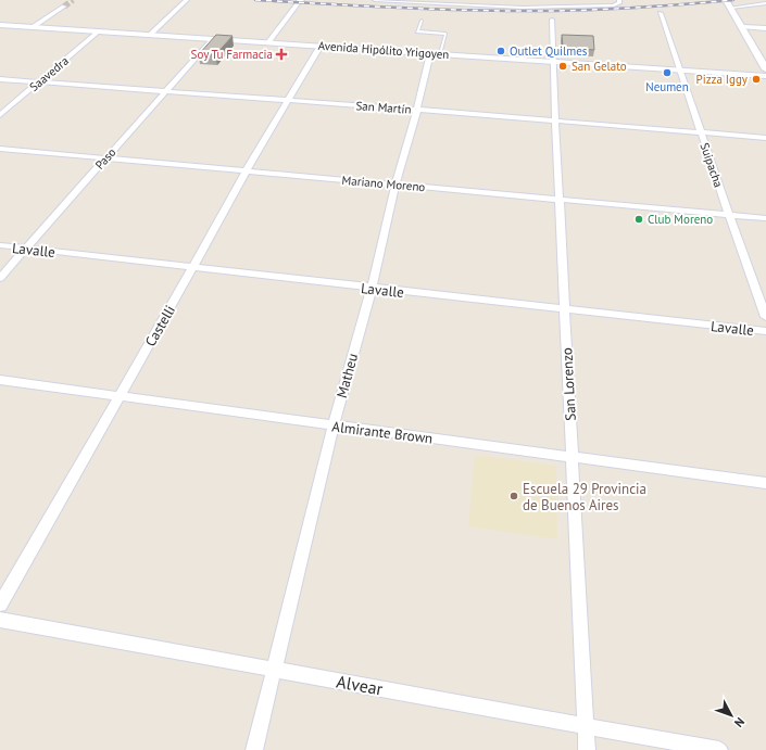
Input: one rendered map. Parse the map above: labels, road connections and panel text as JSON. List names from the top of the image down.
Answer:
{
  "streets": {
    "main road": ["Avenida Hipólito Yrigoyen"],
    "street": [
      "Saavedra",
      "San Martín",
      "Paso",
      "Suipacha",
      "Mariano Moreno",
      "Lavalle",
      "Castelli",
      "Matheu",
      "San Lorenzo",
      "Almirante Brown",
      "Alvear"
    ]
  },
  "crossings": [
    ["Avenida Hipólito Yrigoyen", "Saavedra"],
    ["Avenida Hipólito Yrigoyen", "Paso"],
    ["Avenida Hipólito Yrigoyen", "Suipacha"],
    ["Avenida Hipólito Yrigoyen", "Castelli"],
    ["Avenida Hipólito Yrigoyen", "Matheu"],
    ["Avenida Hipólito Yrigoyen", "San Lorenzo"],
    ["Saavedra", "San Martín"],
    ["San Martín", "Paso"],
    ["San Martín", "Suipacha"],
    ["San Martín", "Castelli"],
    ["San Martín", "Matheu"],
    ["San Martín", "San Lorenzo"],
    ["Paso", "Mariano Moreno"],
    ["Paso", "Lavalle"],
    ["Suipacha", "Mariano Moreno"],
    ["Mariano Moreno", "Castelli"],
    ["Mariano Moreno", "Matheu"],
    ["Mariano Moreno", "San Lorenzo"],
    ["Lavalle", "Castelli"],
    ["Lavalle", "Matheu"],
    ["Lavalle", "San Lorenzo"],
    ["Castelli", "Almirante Brown"],
    ["Matheu", "Almirante Brown"],
    ["Matheu", "Alvear"],
    ["San Lorenzo", "Almirante Brown"],
    ["San Lorenzo", "Alvear"]
  ],
  "places": {
    "other": [
      "Outlet Quilmes",
      "San Gelato",
      "Neumen",
      "Pizza Iggy",
      "Club Moreno",
      "Escuela 29 Provincia de Buenos Aires"
    ],
    "health": ["Soy Tu Farmacia"]
  },
  "north": "bottom right"
}
